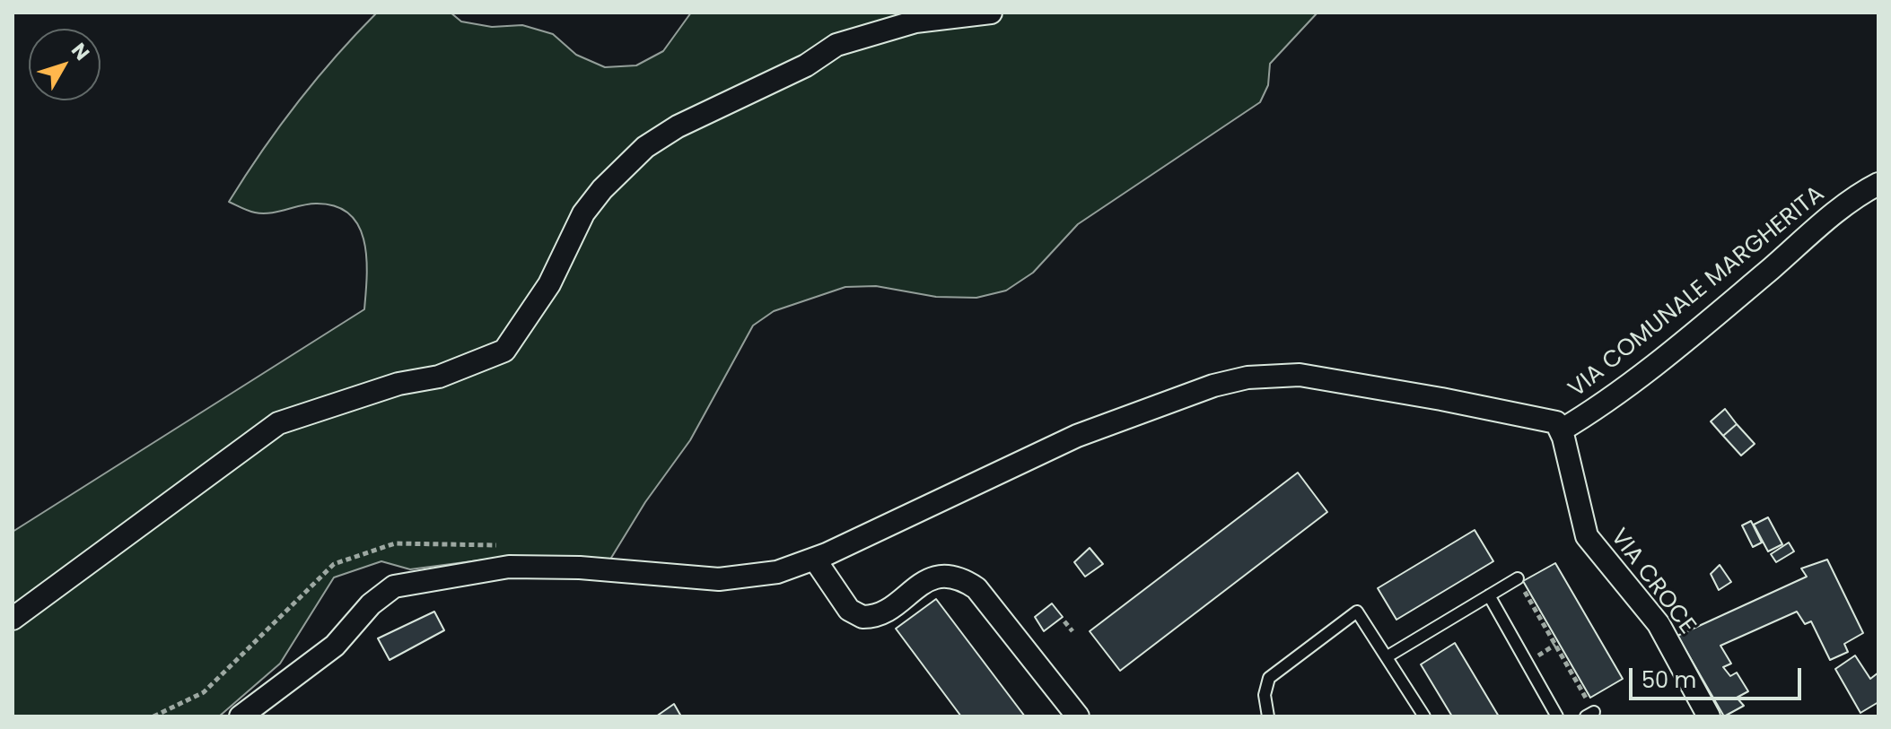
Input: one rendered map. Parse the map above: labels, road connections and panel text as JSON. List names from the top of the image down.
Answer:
{
  "streets": {
    "street": ["VIA COMUNALE MARGHERITA", "VIA CROCE"]
  },
  "crossings": [
    ["VIA COMUNALE MARGHERITA", "VIA CROCE"]
  ],
  "scale_bar": "50 m",
  "north": "top right"
}
